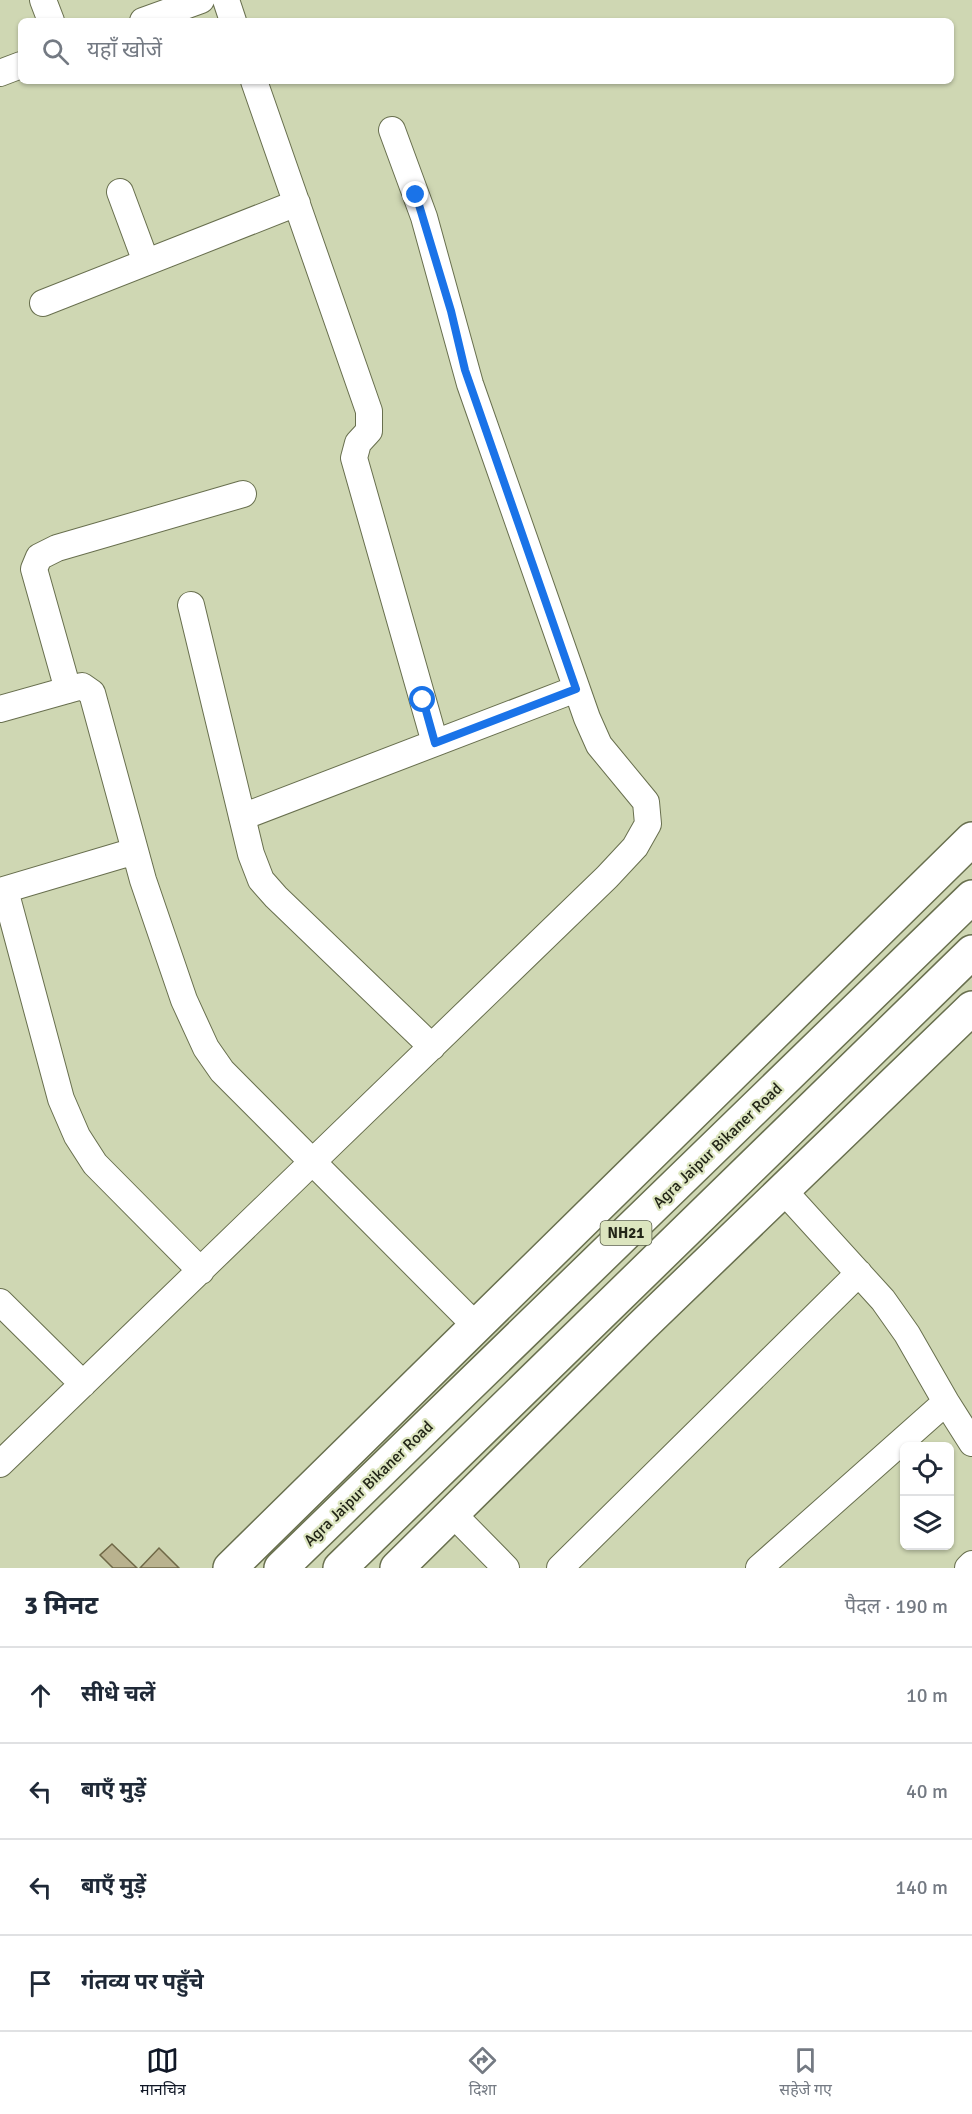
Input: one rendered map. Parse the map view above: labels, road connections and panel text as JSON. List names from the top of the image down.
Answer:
{
  "streets": {
    "main road": ["Agra Jaipur Bikaner Road", "NH21"]
  },
  "page": {
    "search": "यहाँ खोजें",
    "heading": ["3 मिनट", "पैदल · 190 m"],
    "list": [
      ["सीधे चलें", "10 m"],
      ["बाएँ मुड़ें", "40 m"],
      ["बाएँ मुड़ें", "140 m"],
      "गंतव्य पर पहुँचे"
    ],
    "nav": ["मानचित्र", "दिशा", "सहेजे गए"]
  }
}
